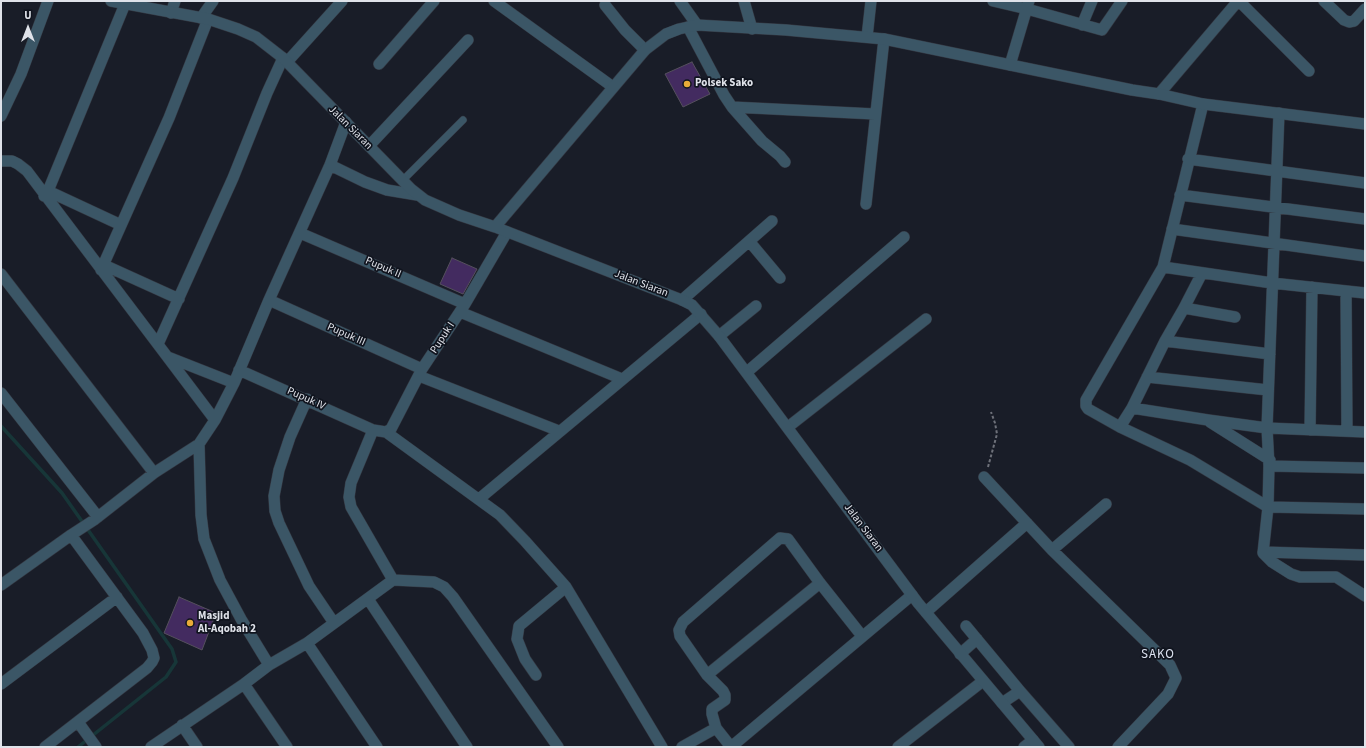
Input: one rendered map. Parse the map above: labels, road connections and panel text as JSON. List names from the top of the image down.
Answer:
{
  "streets": {
    "street": [
      "Jalan Siaran",
      "Pupuk II",
      "Pupuk III",
      "Pupuk I",
      "Pupuk IV"
    ]
  },
  "crossings": [
    ["Jalan Siaran", "Pupuk I"],
    ["Pupuk II", "Pupuk I"],
    ["Pupuk III", "Pupuk I"]
  ],
  "districts": ["SAKO"],
  "places": ["Polsek Sako", "Masjid Al-Aqobah 2"],
  "north": "top"
}
